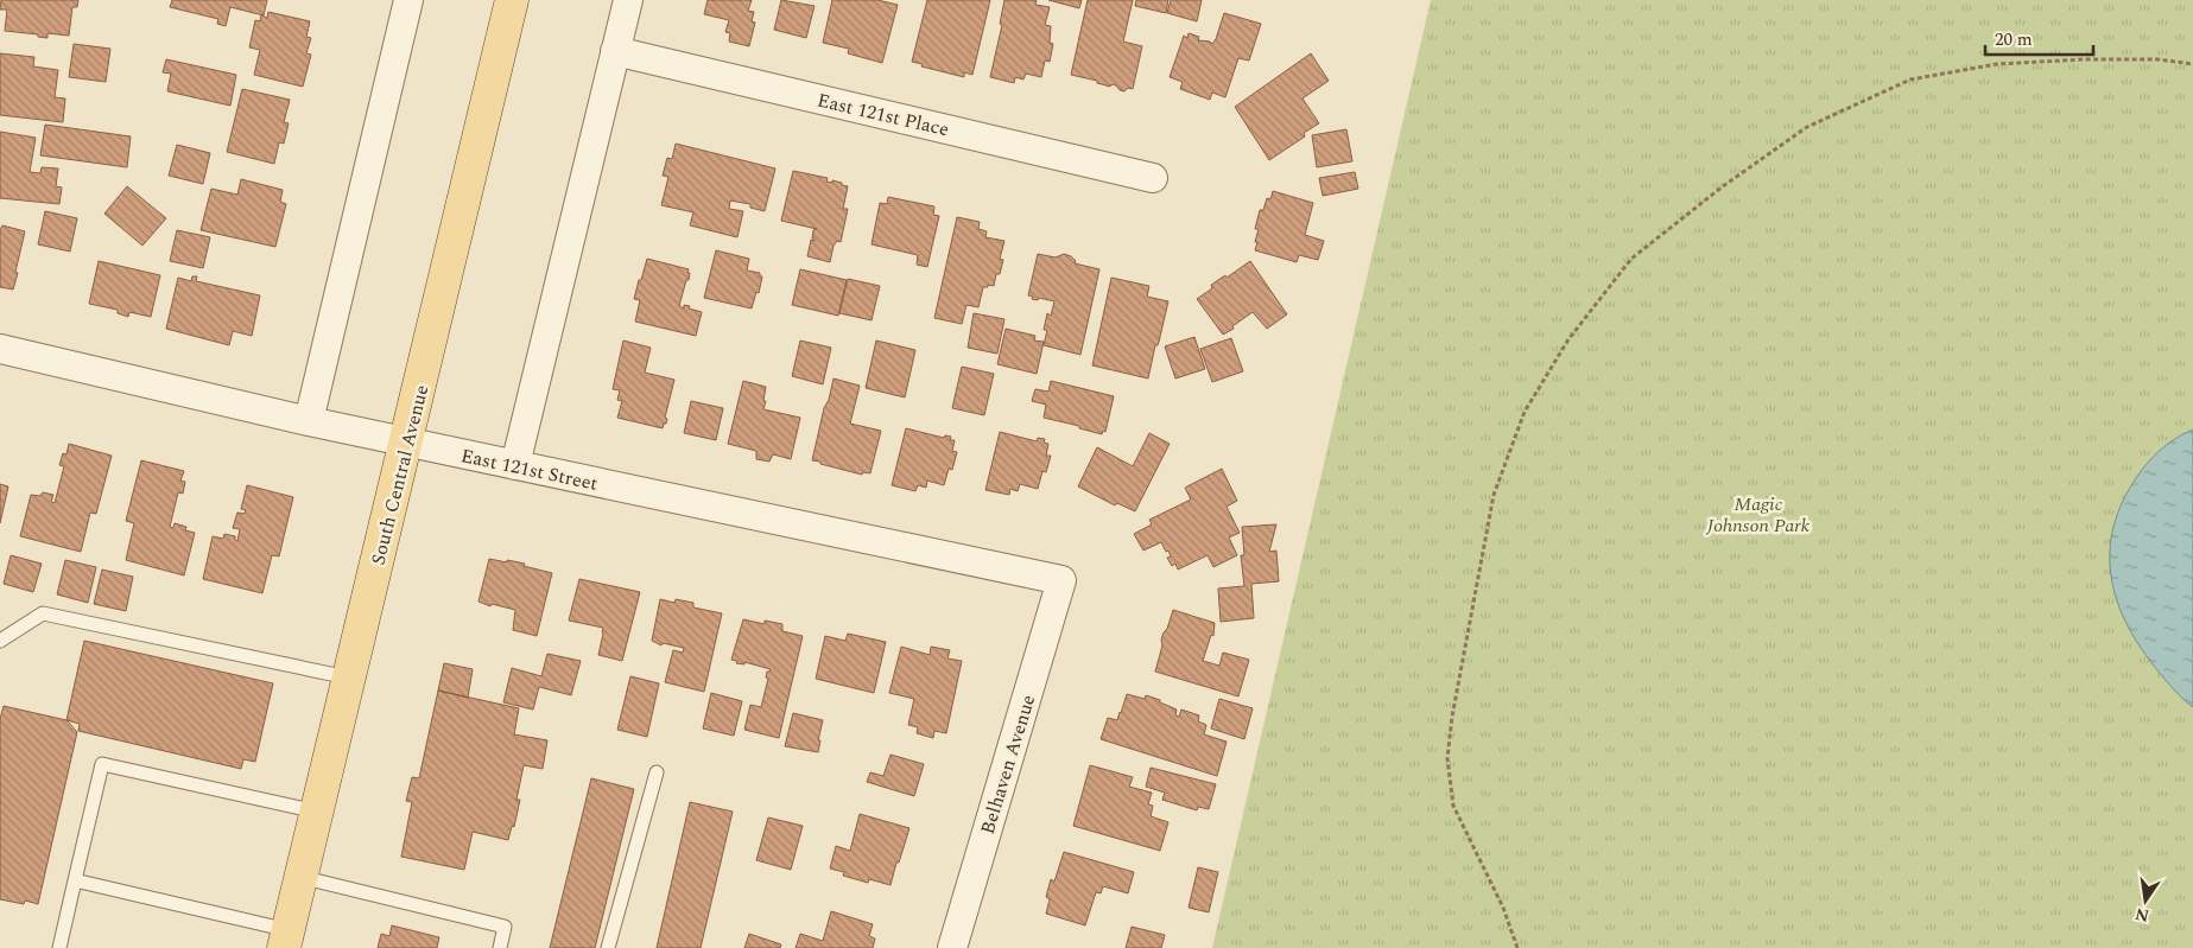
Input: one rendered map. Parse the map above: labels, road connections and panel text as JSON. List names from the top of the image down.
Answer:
{
  "streets": {
    "main road": ["South Central Avenue"],
    "street": ["East 121st Place", "East 121st Street", "Belhaven Avenue"]
  },
  "crossings": [
    ["East 121st Street", "South Central Avenue"],
    ["East 121st Street", "Belhaven Avenue"]
  ],
  "parks": ["Magic Johnson Park"],
  "scale_bar": "20 m",
  "north": "bottom"
}
